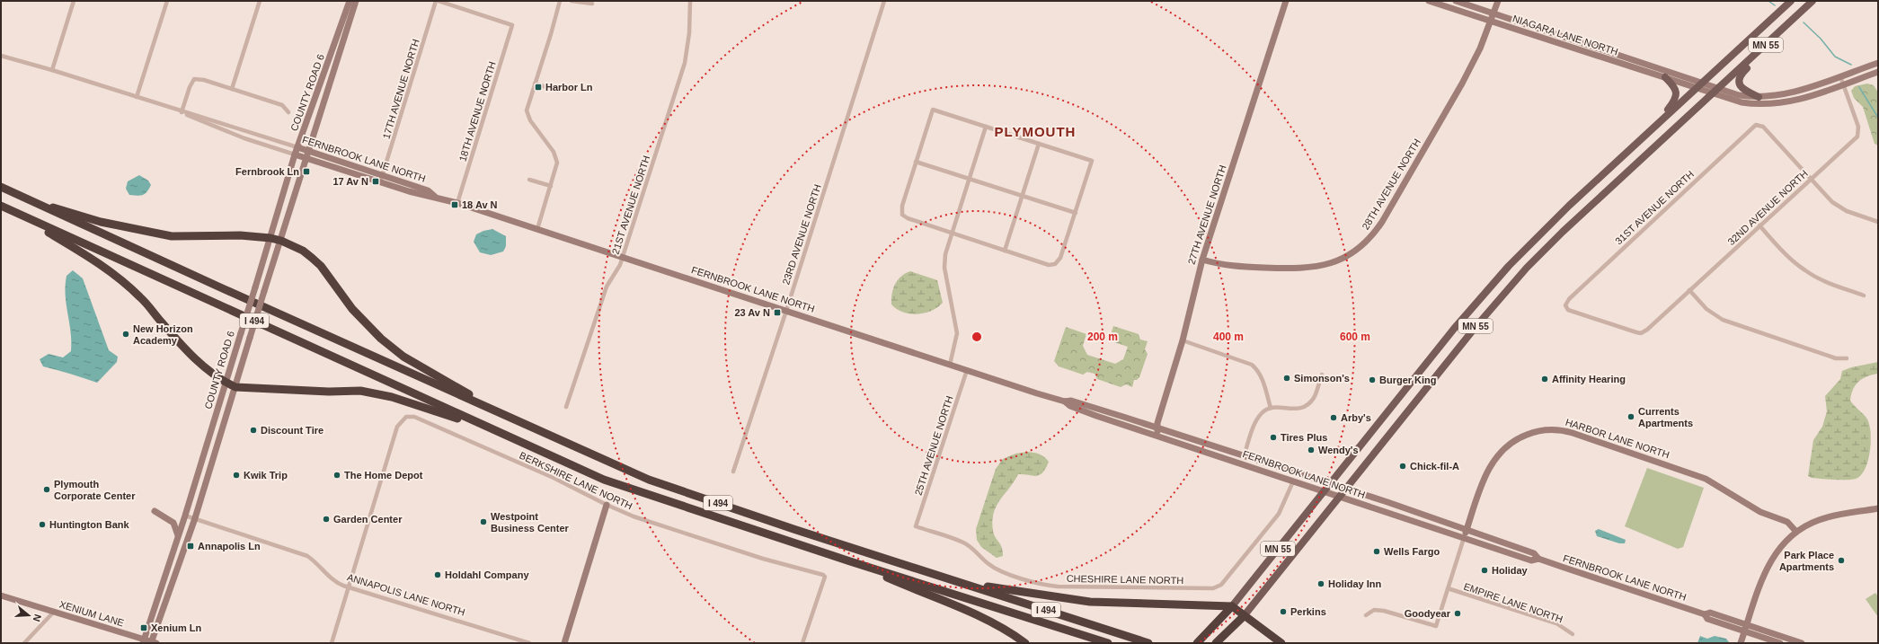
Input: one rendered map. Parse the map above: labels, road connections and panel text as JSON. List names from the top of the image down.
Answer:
{
  "streets": {
    "highway": ["MN 55", "I 494"],
    "street": [
      "NIAGARA LANE NORTH",
      "17TH AVENUE NORTH",
      "COUNTY ROAD 6",
      "18TH AVENUE NORTH",
      "FERNBROOK LANE NORTH",
      "28TH AVENUE NORTH",
      "21ST AVENUE NORTH",
      "31ST AVENUE NORTH",
      "32ND AVENUE NORTH",
      "27TH AVENUE NORTH",
      "23RD AVENUE NORTH",
      "HARBOR LANE NORTH",
      "25TH AVENUE NORTH",
      "BERKSHIRE LANE NORTH",
      "CHESHIRE LANE NORTH",
      "ANNAPOLIS LANE NORTH",
      "EMPIRE LANE NORTH",
      "XENIUM LANE"
    ]
  },
  "crossings": [
    ["NIAGARA LANE NORTH", "MN 55"],
    ["NIAGARA LANE NORTH", "28TH AVENUE NORTH"],
    ["MN 55", "FERNBROOK LANE NORTH"],
    ["17TH AVENUE NORTH", "18TH AVENUE NORTH"],
    ["17TH AVENUE NORTH", "FERNBROOK LANE NORTH"],
    ["COUNTY ROAD 6", "FERNBROOK LANE NORTH"],
    ["COUNTY ROAD 6", "ANNAPOLIS LANE NORTH"],
    ["COUNTY ROAD 6", "XENIUM LANE"],
    ["18TH AVENUE NORTH", "FERNBROOK LANE NORTH"],
    ["FERNBROOK LANE NORTH", "21ST AVENUE NORTH"],
    ["FERNBROOK LANE NORTH", "27TH AVENUE NORTH"],
    ["FERNBROOK LANE NORTH", "23RD AVENUE NORTH"],
    ["FERNBROOK LANE NORTH", "HARBOR LANE NORTH"],
    ["FERNBROOK LANE NORTH", "25TH AVENUE NORTH"],
    ["FERNBROOK LANE NORTH", "CHESHIRE LANE NORTH"],
    ["28TH AVENUE NORTH", "27TH AVENUE NORTH"],
    ["31ST AVENUE NORTH", "32ND AVENUE NORTH"],
    ["HARBOR LANE NORTH", "EMPIRE LANE NORTH"],
    ["25TH AVENUE NORTH", "CHESHIRE LANE NORTH"],
    ["BERKSHIRE LANE NORTH", "ANNAPOLIS LANE NORTH"]
  ],
  "districts": ["PLYMOUTH"],
  "places": {
    "transit": [
      "Harbor Ln",
      "Fernbrook Ln",
      "17 Av N",
      "18 Av N",
      "23 Av N",
      "Annapolis Ln",
      "Xenium Ln"
    ],
    "other": [
      "New Horizon Academy",
      "Simonson's",
      "Affinity Hearing",
      "Burger King",
      "Currents Apartments",
      "Arby's",
      "Discount Tire",
      "Tires Plus",
      "Wendy's",
      "Chick-fil-A",
      "Kwik Trip",
      "The Home Depot",
      "Plymouth Corporate Center",
      "Garden Center",
      "Westpoint Business Center",
      "Huntington Bank",
      "Wells Fargo",
      "Park Place Apartments",
      "Holiday",
      "Holdahl Company",
      "Holiday Inn",
      "Perkins",
      "Goodyear"
    ]
  },
  "north": "right",
  "rings": ["200 m", "400 m", "600 m"]
}
